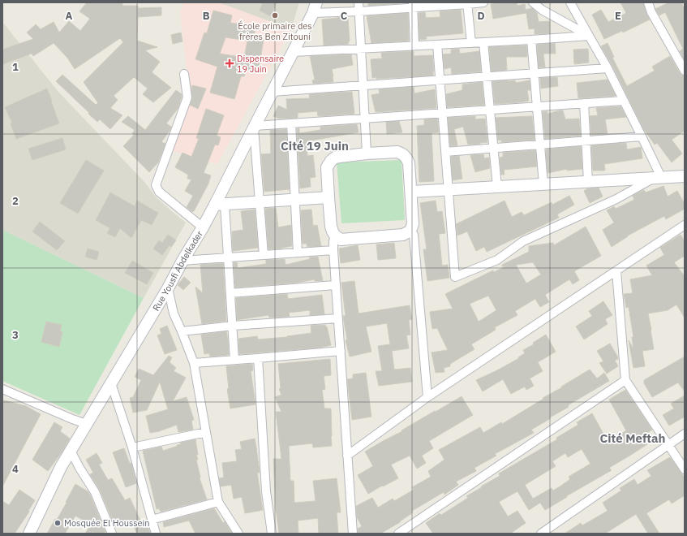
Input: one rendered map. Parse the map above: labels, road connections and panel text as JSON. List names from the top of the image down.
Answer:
{
  "streets": {
    "street": ["Rue Yousfi Abdelkader"]
  },
  "districts": ["Cité 19 Juin", "Cité Meftah"],
  "places": {
    "other": ["École primaire des frères Ben Zitouni", "Mosquée El Houssein"],
    "health": ["Dispensaire 19 Juin"]
  },
  "grid": {
    "columns": [
      "A",
      "B",
      "C",
      "D",
      "E"
    ],
    "rows": [
      "1",
      "2",
      "3",
      "4"
    ]
  }
}
